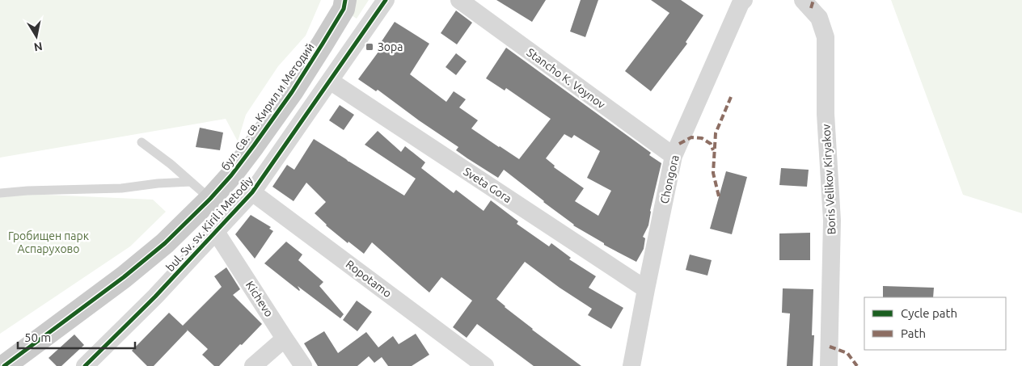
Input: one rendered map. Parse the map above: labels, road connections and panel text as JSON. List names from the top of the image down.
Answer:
{
  "streets": {
    "main road": ["бул. Св. св. Кирил и Методий"],
    "street": [
      "Stancho K. Voynov",
      "Chongora",
      "Boris Velikov Kiryakov",
      "Sveta Gora",
      "bul. Sv. sv. Kiril i Metodiy",
      "Ropotamo",
      "Kichevo"
    ]
  },
  "crossings": [
    ["Stancho K. Voynov", "Chongora"],
    ["Chongora", "Sveta Gora"],
    ["Sveta Gora", "bul. Sv. sv. Kiril i Metodiy"],
    ["bul. Sv. sv. Kiril i Metodiy", "Ropotamo"],
    ["bul. Sv. sv. Kiril i Metodiy", "Kichevo"]
  ],
  "parks": ["Гробищен парк Аспарухово"],
  "places": {
    "transit": ["Зора"]
  },
  "legend": ["Cycle path", "Path"],
  "scale_bar": "50 m",
  "north": "bottom"
}
